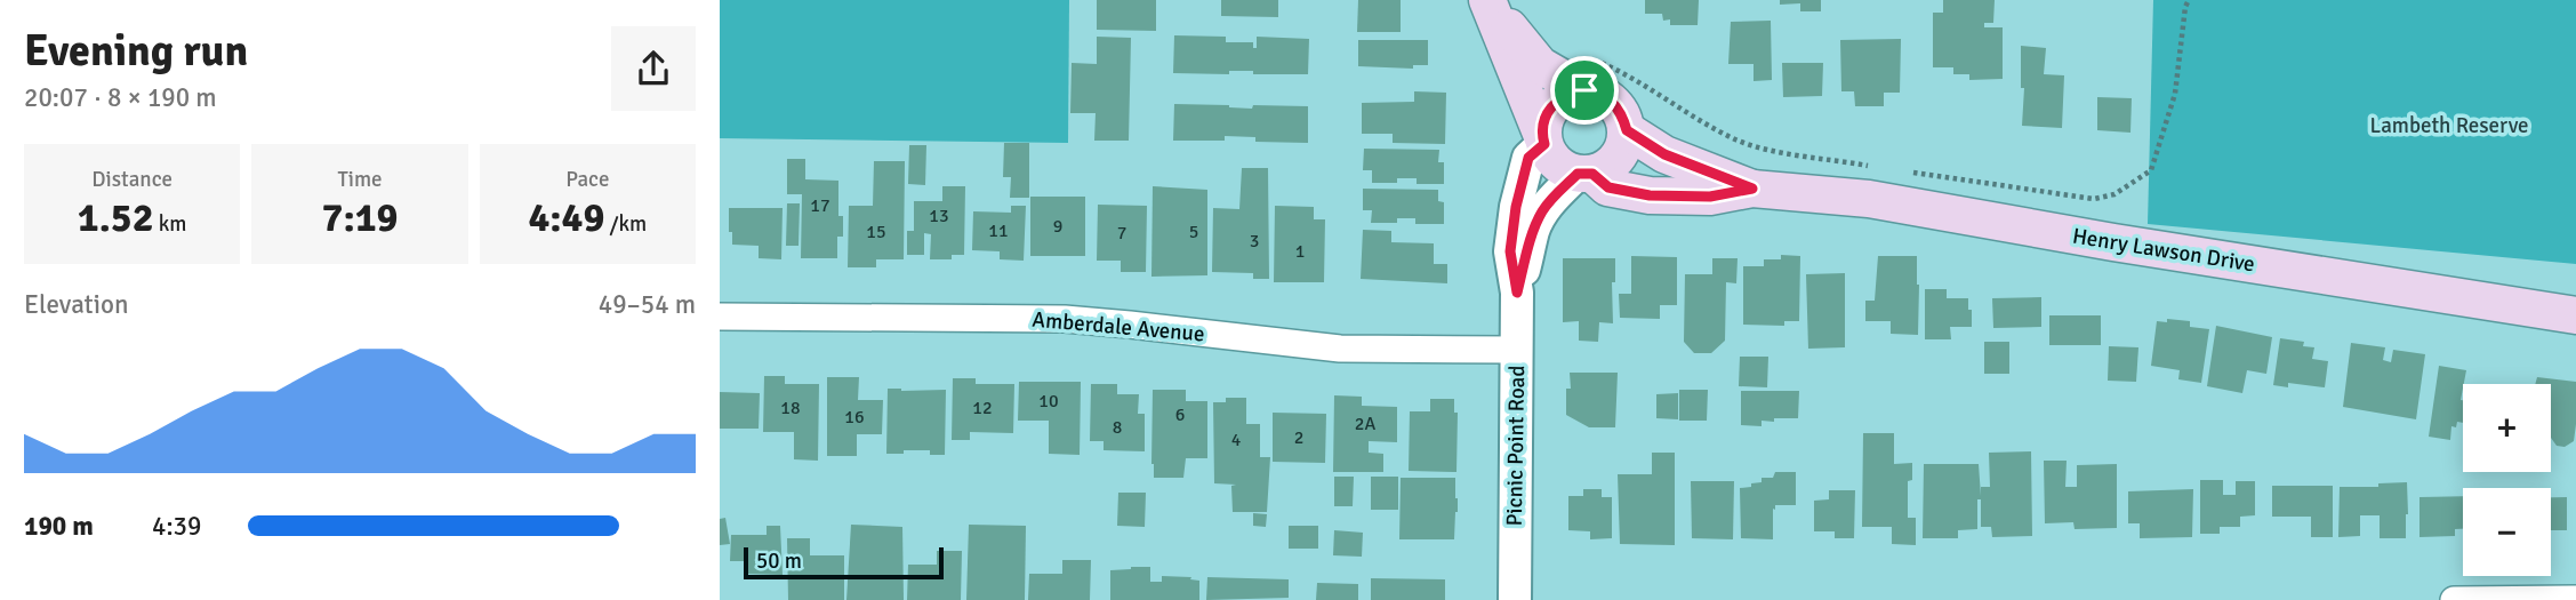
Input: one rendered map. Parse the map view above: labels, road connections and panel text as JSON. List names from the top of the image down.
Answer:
{
  "streets": {
    "main road": ["Henry Lawson Drive"],
    "street": ["Amberdale Avenue", "Picnic Point Road"]
  },
  "crossings": [
    ["Henry Lawson Drive", "Picnic Point Road"],
    ["Amberdale Avenue", "Picnic Point Road"]
  ],
  "parks": ["Lambeth Reserve"],
  "house_numbers": [
    "17",
    "13",
    "9",
    "11",
    "15",
    "5",
    "7",
    "3",
    "1",
    "10",
    "18",
    "12",
    "6",
    "16",
    "2A",
    "8",
    "2",
    "4"
  ],
  "scale_bar": "50 m",
  "page": {
    "heading": ["Evening run", "20:07 · 8 × 190 m"],
    "stats": [
      ["Distance", "1.52 km"],
      ["Time", "7:19"],
      ["Pace", "4:49 /km"]
    ],
    "chart": ["Elevation", "49–54 m"],
    "map_buttons": ["+", "−"],
    "list": [
      {
        "name": "190 m",
        "note": "4:39"
      }
    ],
    "scale": "50 m"
  }
}
